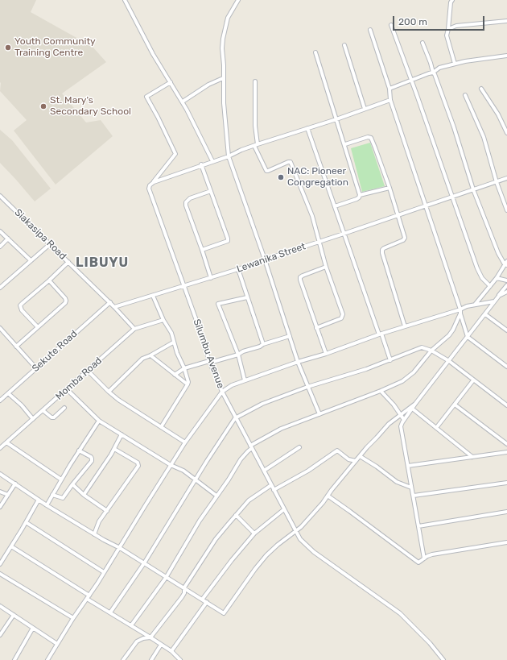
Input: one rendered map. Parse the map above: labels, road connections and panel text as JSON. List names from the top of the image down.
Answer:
{
  "streets": {
    "street": [
      "Siakasipa Road",
      "Lewanika Street",
      "Sekute Road",
      "Silumbu Avenue",
      "Momba Road"
    ]
  },
  "crossings": [
    ["Siakasipa Road", "Lewanika Street"],
    ["Siakasipa Road", "Sekute Road"],
    ["Siakasipa Road", "Momba Road"],
    ["Lewanika Street", "Silumbu Avenue"]
  ],
  "districts": ["LIBUYU"],
  "places": ["Youth Community Training Centre", "St. Mary's Secondary School", "NAC: Pioneer Congregation"],
  "scale_bar": "200 m"
}
